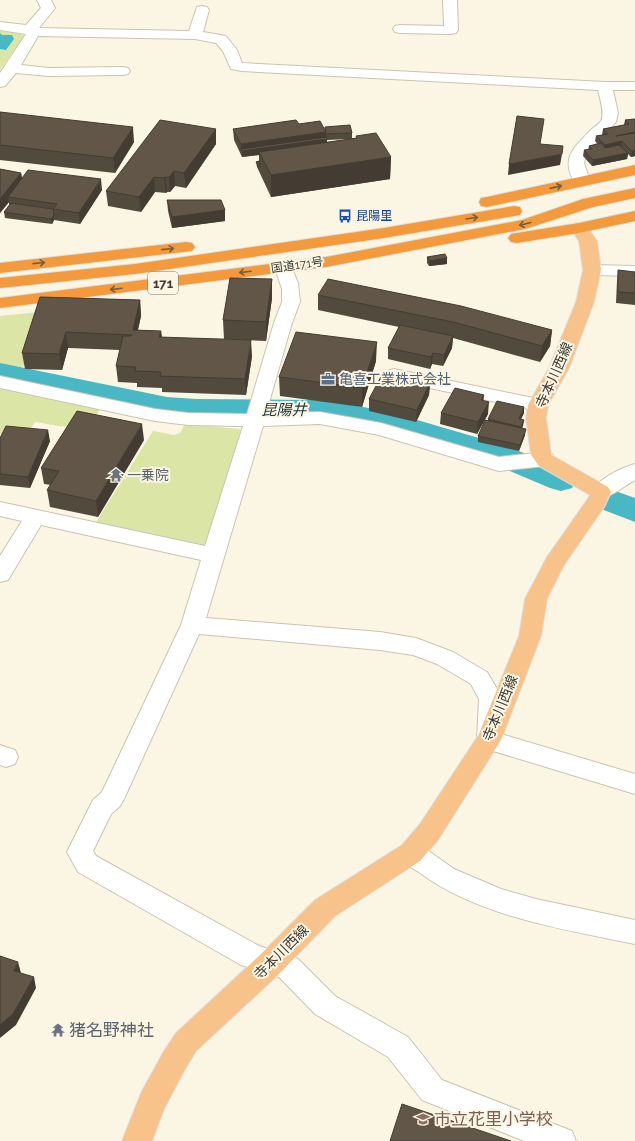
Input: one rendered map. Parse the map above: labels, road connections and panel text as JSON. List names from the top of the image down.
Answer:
{
  "streets": {
    "highway": ["国道171号", "171"],
    "main road": ["寺本川西線"]
  },
  "water": ["昆陽井"],
  "places": {
    "bus stop": ["昆陽里"],
    "office": ["亀喜工業株式会社"],
    "temple": ["一乗院", "猪名野神社"],
    "school or university": ["市立花里小学校"]
  }
}
